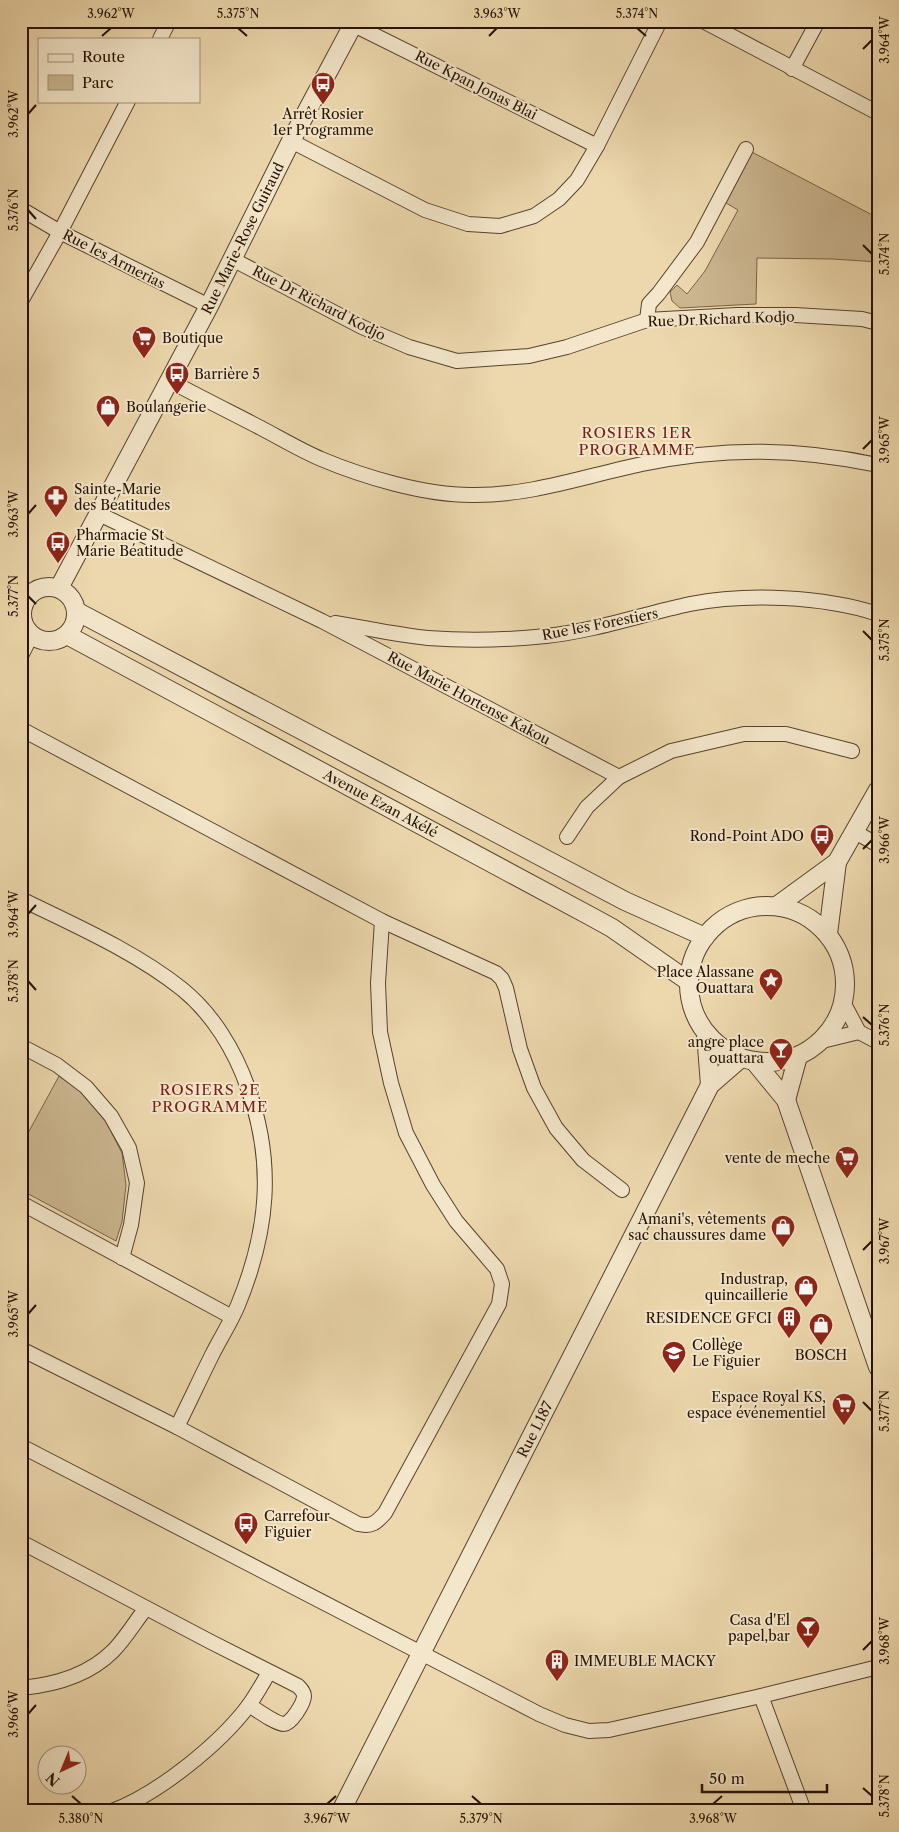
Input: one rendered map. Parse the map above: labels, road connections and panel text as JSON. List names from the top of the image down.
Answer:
{
  "streets": {
    "street": [
      "Rue Kpan Jonas Blai",
      "Rue Marie-Rose Guiraud",
      "Rue les Armerias",
      "Rue Dr Richard Kodjo",
      "Rue les Forestiers",
      "Rue Marie Hortense Kakou",
      "Avenue Ezan Akélé",
      "Rue L187"
    ]
  },
  "crossings": [
    ["Rue Kpan Jonas Blai", "Rue Marie-Rose Guiraud"],
    ["Rue Marie-Rose Guiraud", "Rue les Armerias"],
    ["Rue Marie-Rose Guiraud", "Rue Dr Richard Kodjo"],
    ["Rue Marie-Rose Guiraud", "Rue Marie Hortense Kakou"],
    ["Rue Marie-Rose Guiraud", "Avenue Ezan Akélé"],
    ["Rue les Forestiers", "Rue Marie Hortense Kakou"],
    ["Avenue Ezan Akélé", "Rue L187"]
  ],
  "districts": ["ROSIERS 1ER PROGRAMME", "ROSIERS 2E PROGRAMME"],
  "places": {
    "bus stop": [
      "Arrêt Rosier 1er Programme",
      "Barrière 5",
      "Pharmacie St Marie Béatitude",
      "Rond-Point ADO",
      "Carrefour Figuier"
    ],
    "supermarket": ["Boutique", "vente de meche", "Espace Royal KS, espace événementiel"],
    "shop": [
      "Boulangerie",
      "Amani's, vêtements sac chaussures dame",
      "Industrap, quincaillerie",
      "BOSCH"
    ],
    "pharmacy": ["Sainte-Marie des Béatitudes"],
    "place": ["Place Alassane Ouattara"],
    "bar": ["angre place ouattara", "Casa d'El papel,bar"],
    "building": ["RESIDENCE GFCI", "IMMEUBLE MACKY"],
    "school or university": ["Collège Le Figuier"]
  },
  "legend": ["Route", "Parc"],
  "scale_bar": "50 m",
  "north": "bottom left",
  "coordinates": [
    "3.962°W",
    "5.375°N",
    "3.963°W",
    "5.374°N",
    "3.964°W",
    "5.376°N",
    "3.965°W",
    "5.377°N",
    "3.966°W",
    "5.378°N",
    "3.967°W",
    "3.968°W",
    "5.380°N",
    "5.379°N"
  ]
}
